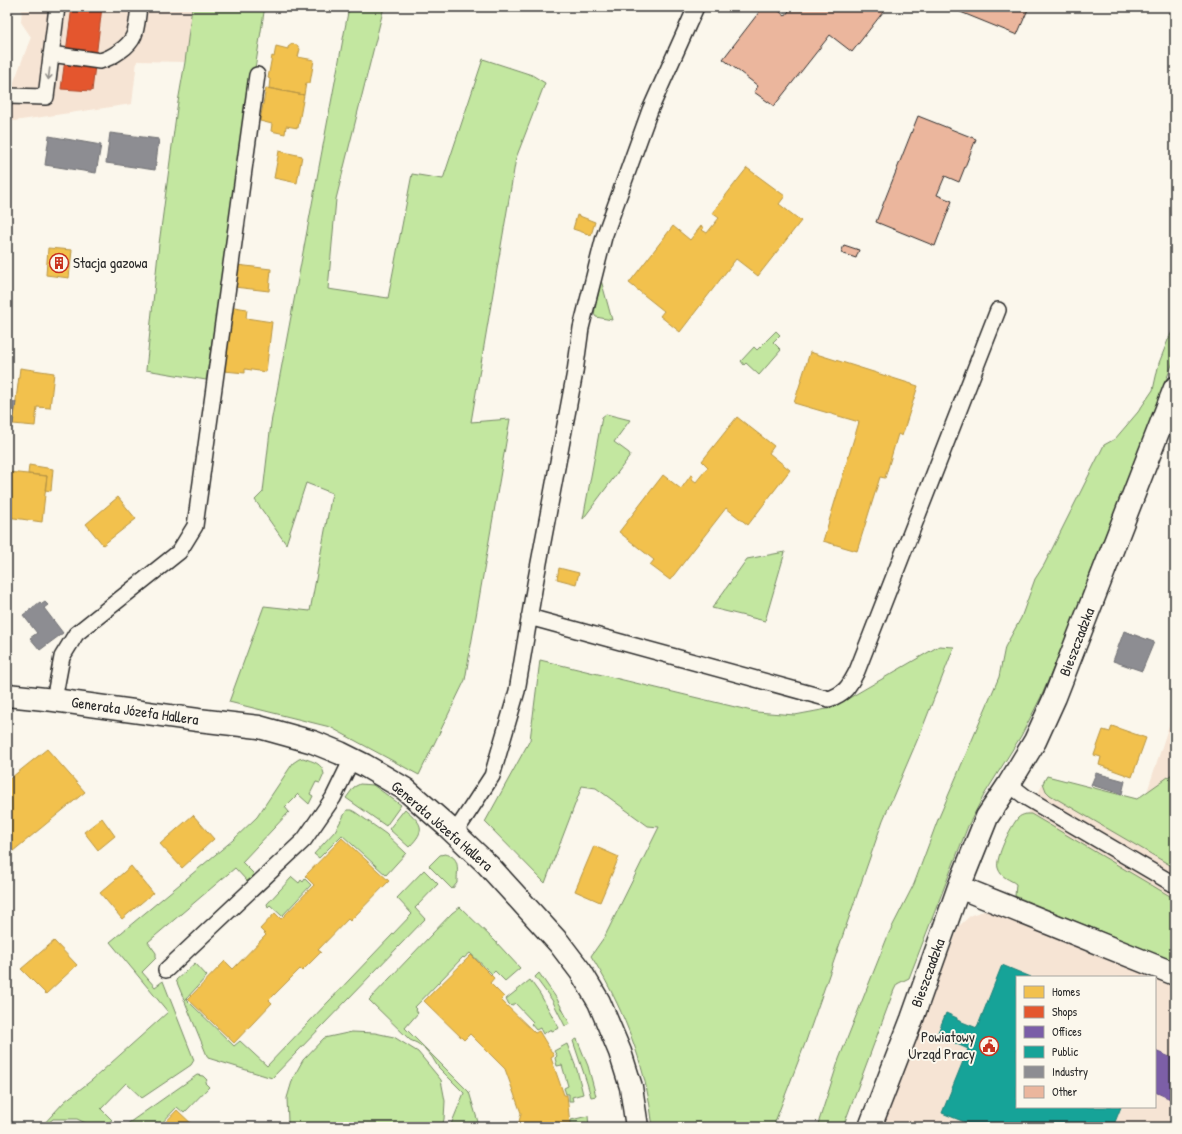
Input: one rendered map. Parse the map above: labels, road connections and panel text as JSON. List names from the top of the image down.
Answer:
{
  "streets": {
    "street": ["Bieszczadzka", "Generała Józefa Hallera"]
  },
  "places": {
    "building": ["Stacja gazowa"],
    "public building": ["Powiatowy Urząd Pracy"]
  },
  "legend": [
    "Homes",
    "Shops",
    "Offices",
    "Public",
    "Industry",
    "Other"
  ]
}
